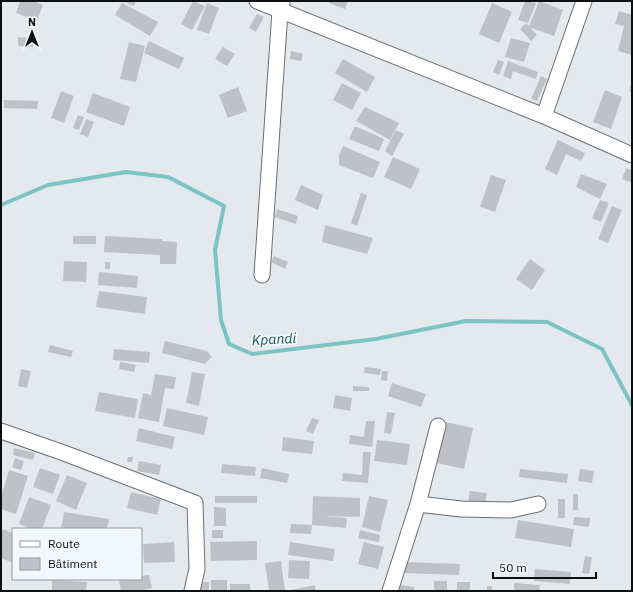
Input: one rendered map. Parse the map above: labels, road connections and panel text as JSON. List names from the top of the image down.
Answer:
{
  "water": ["Kpandi"],
  "legend": ["Route", "Bâtiment"],
  "scale_bar": "50 m",
  "north": "top"
}
